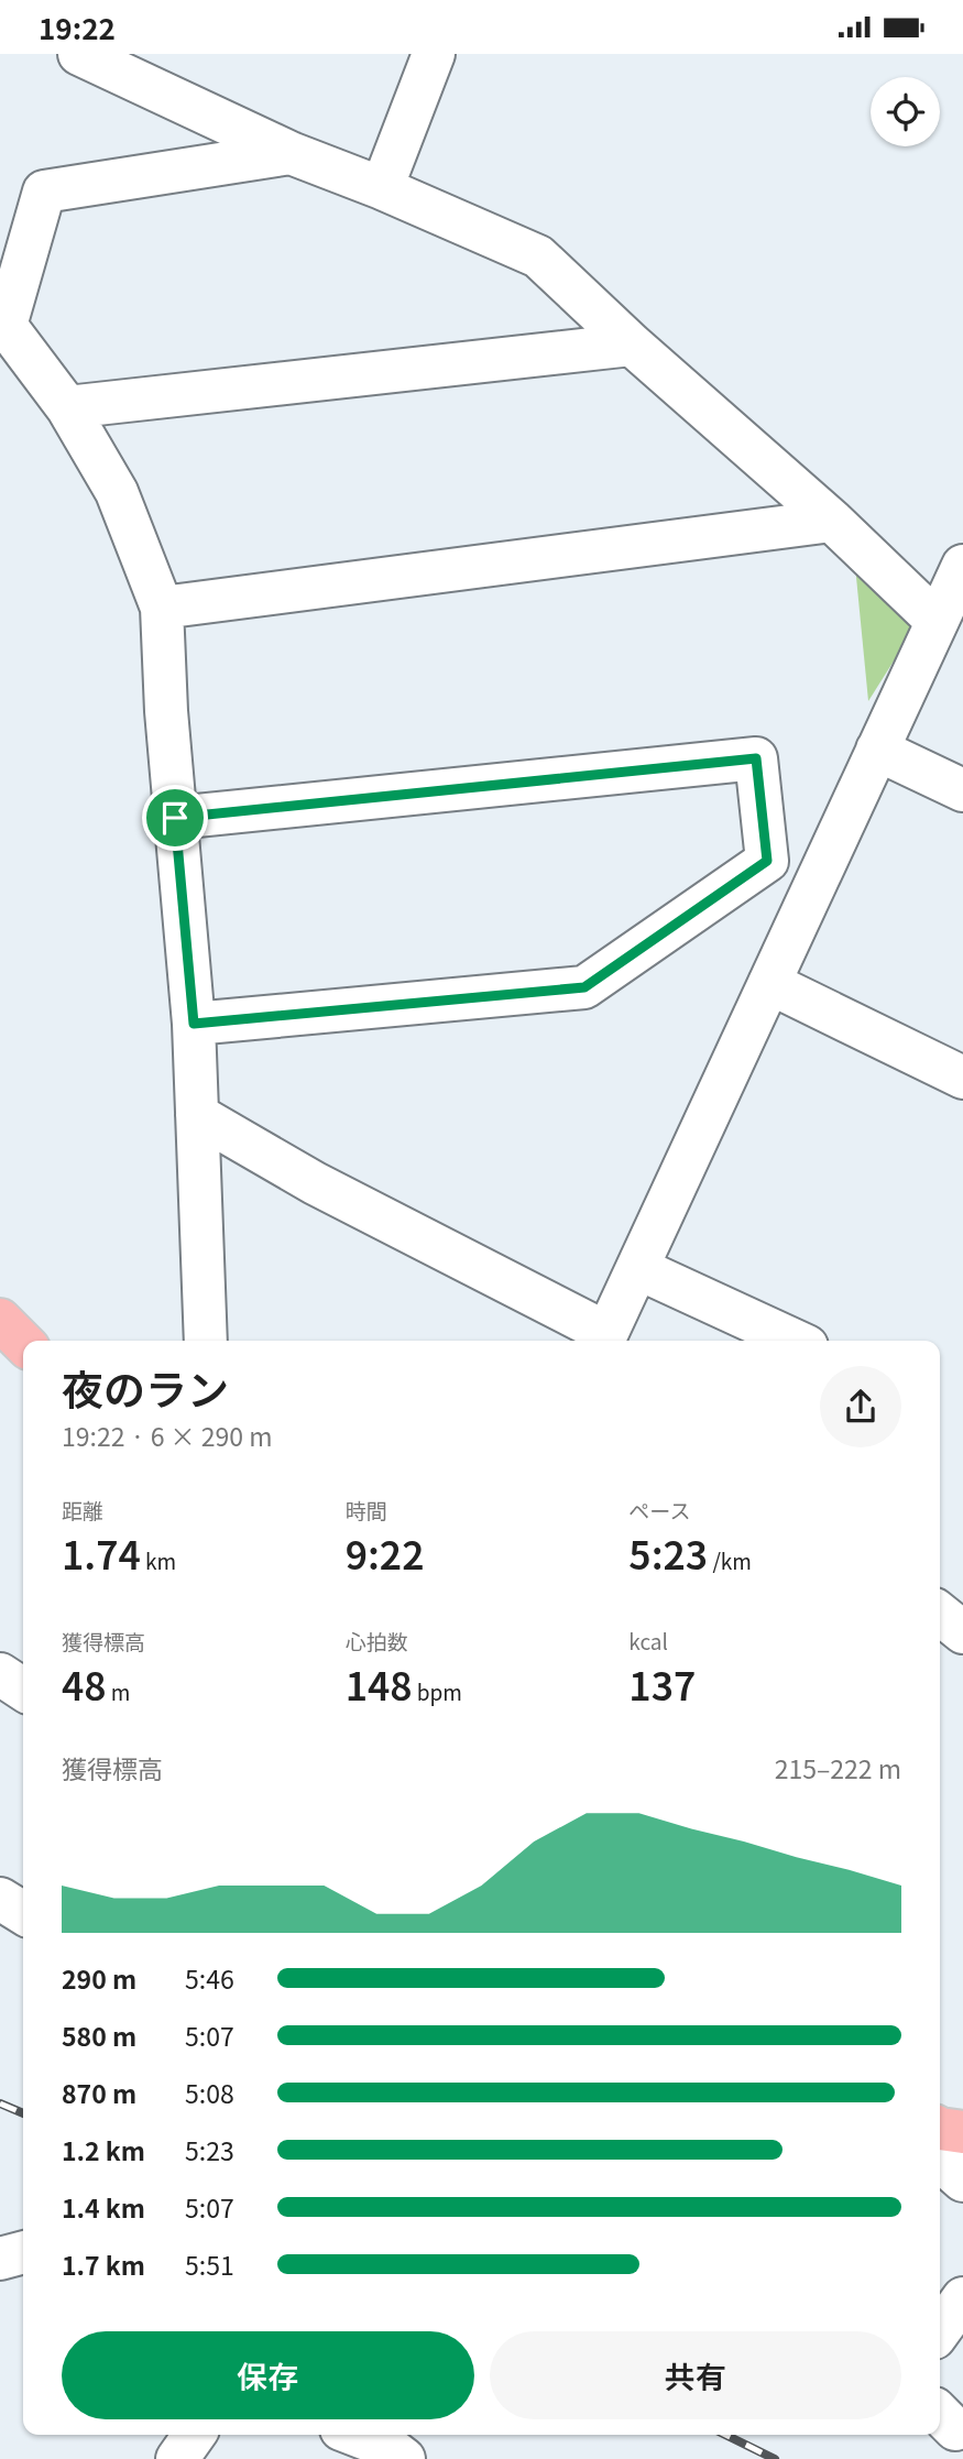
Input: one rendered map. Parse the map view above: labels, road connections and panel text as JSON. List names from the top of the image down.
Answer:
{
  "page": {
    "status": "19:22",
    "heading": ["夜のラン", "19:22 · 6 × 290 m"],
    "stats": [
      ["距離", "1.74 km"],
      ["時間", "9:22"],
      ["ペース", "5:23 /km"],
      ["獲得標高", "48 m"],
      ["心拍数", "148 bpm"],
      ["kcal", "137"]
    ],
    "chart": ["獲得標高", "215–222 m"],
    "list": [
      {
        "name": "290 m",
        "note": "5:46"
      },
      {
        "name": "580 m",
        "note": "5:07"
      },
      {
        "name": "870 m",
        "note": "5:08"
      },
      {
        "name": "1.2 km",
        "note": "5:23"
      },
      {
        "name": "1.4 km",
        "note": "5:07"
      },
      {
        "name": "1.7 km",
        "note": "5:51"
      }
    ],
    "buttons": ["保存", "共有"]
  }
}
